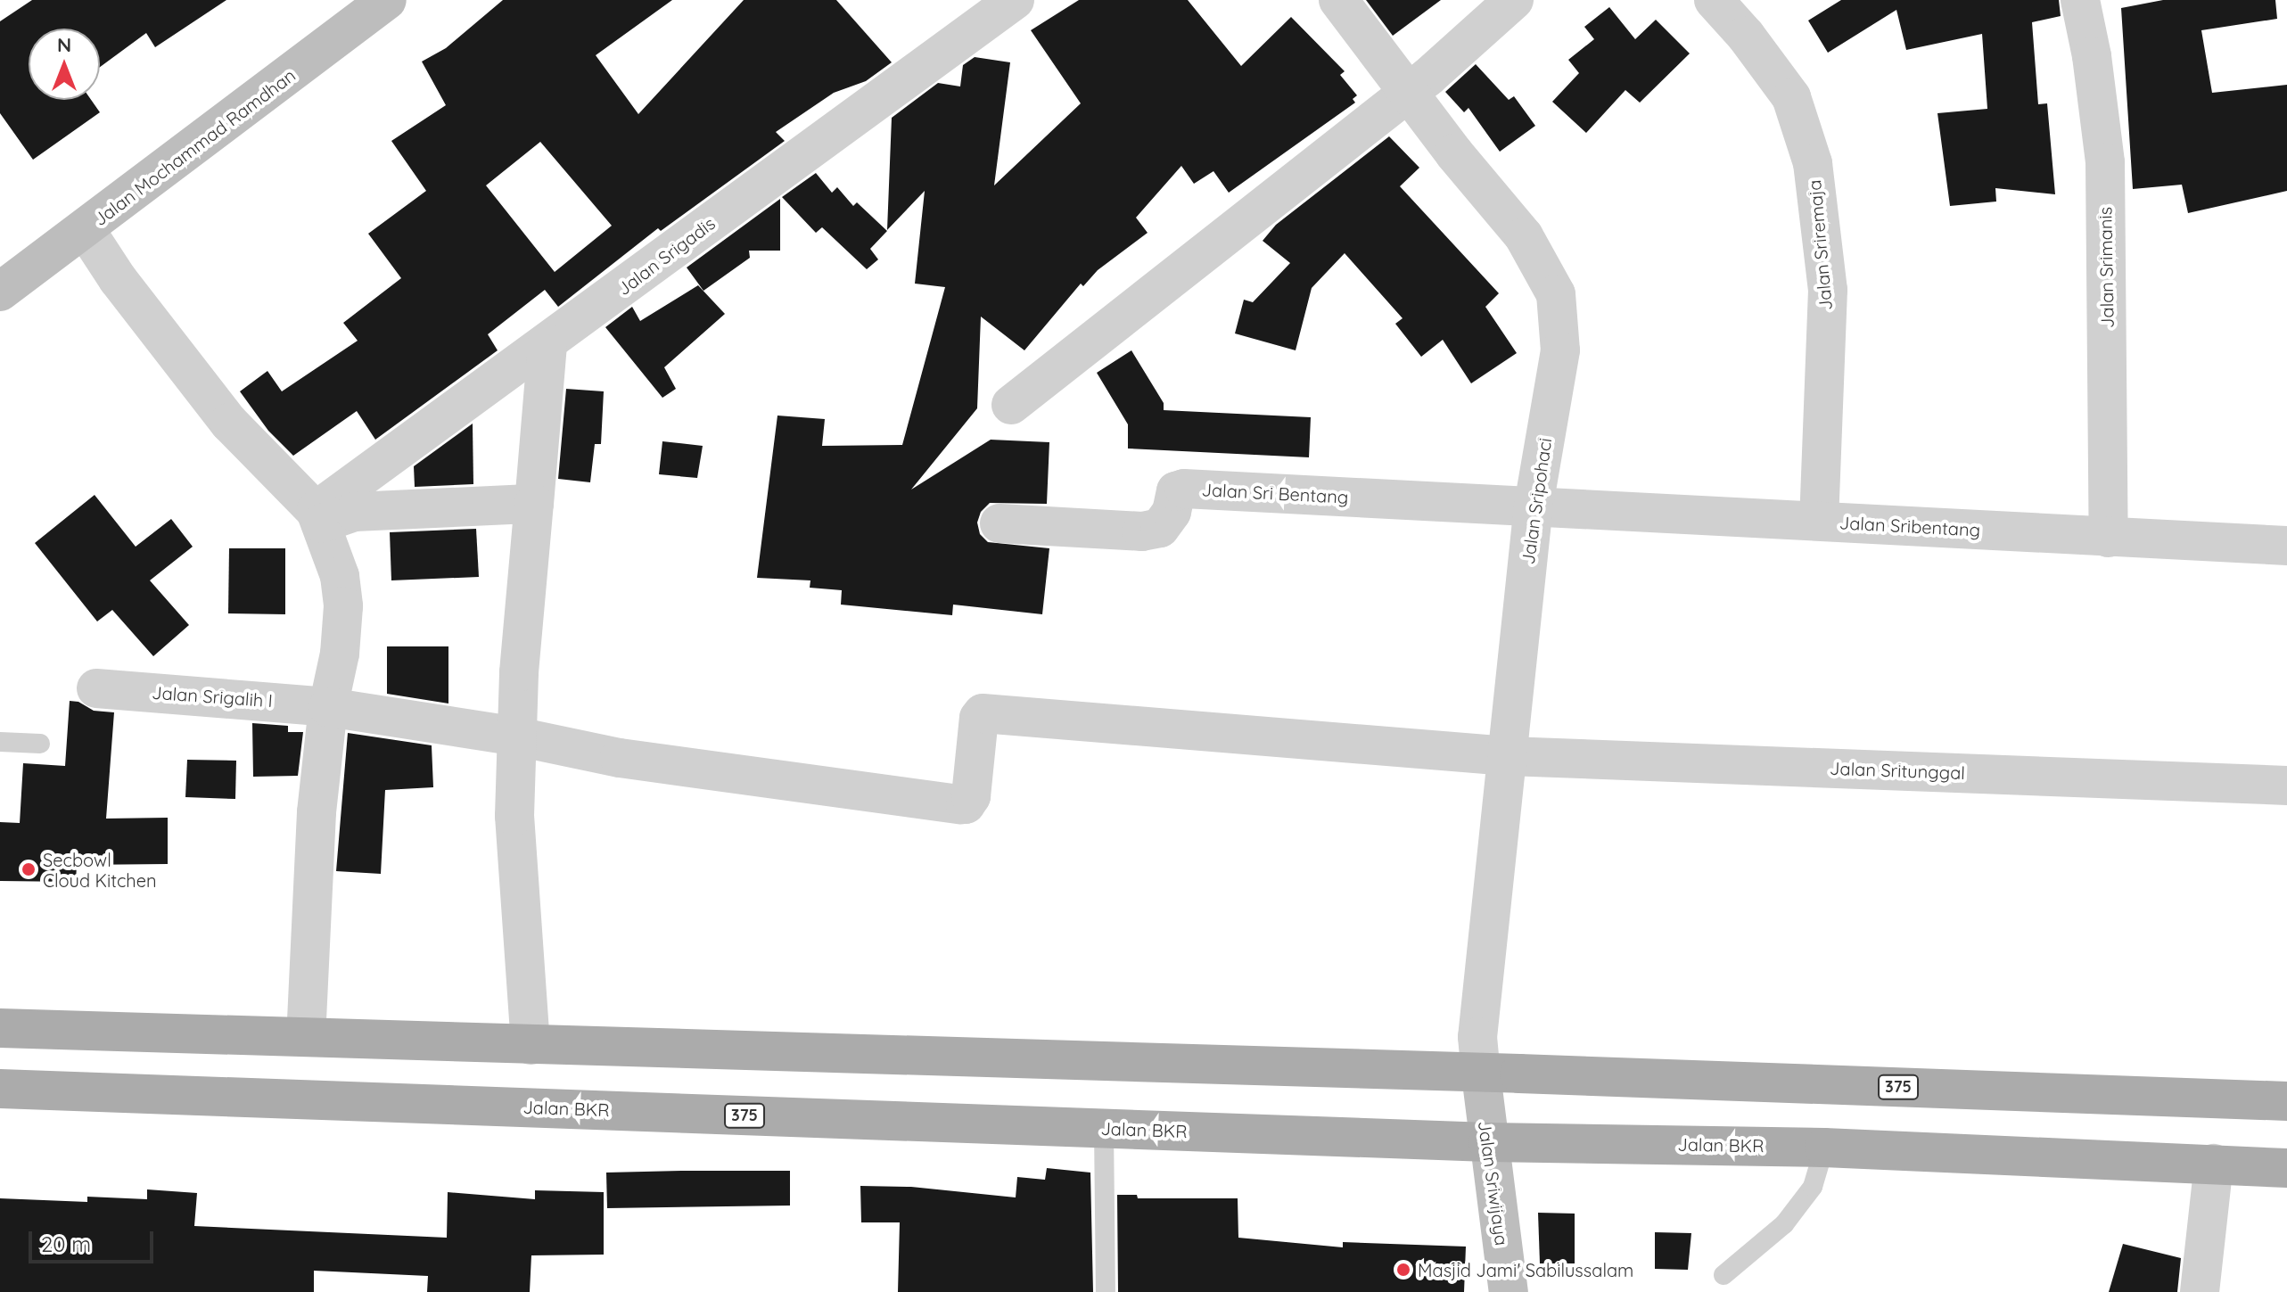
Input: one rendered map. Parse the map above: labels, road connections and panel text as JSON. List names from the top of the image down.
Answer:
{
  "streets": {
    "main road": [
      "Jalan Mochammad Ramdhan",
      "375",
      "Jalan BKR",
      "Jalan Sriwijaya"
    ],
    "street": [
      "Jalan Sriremaja",
      "Jalan Srigadis",
      "Jalan Srimanis",
      "Jalan Sri Bentang",
      "Jalan Sripohaci",
      "Jalan Sribentang",
      "Jalan Srigalih I",
      "Jalan Sritunggal"
    ]
  },
  "crossings": [
    ["Jalan Sriremaja", "Jalan Sribentang"],
    ["Jalan Srimanis", "Jalan Sribentang"],
    ["Jalan Sri Bentang", "Jalan Sripohaci"],
    ["Jalan Sri Bentang", "Jalan Sribentang"],
    ["Jalan Sripohaci", "Jalan Sribentang"],
    ["Jalan Sripohaci", "Jalan Sritunggal"],
    ["Jalan Sripohaci", "375"],
    ["Jalan Sripohaci", "Jalan Sriwijaya"],
    ["Jalan Srigalih I", "Jalan Sritunggal"],
    ["375", "Jalan Sriwijaya"],
    ["Jalan BKR", "Jalan Sriwijaya"]
  ],
  "places": ["Secbowl Cloud Kitchen", "Masjid Jami' Sabilussalam"],
  "scale_bar": "20 m",
  "north": "top"
}
